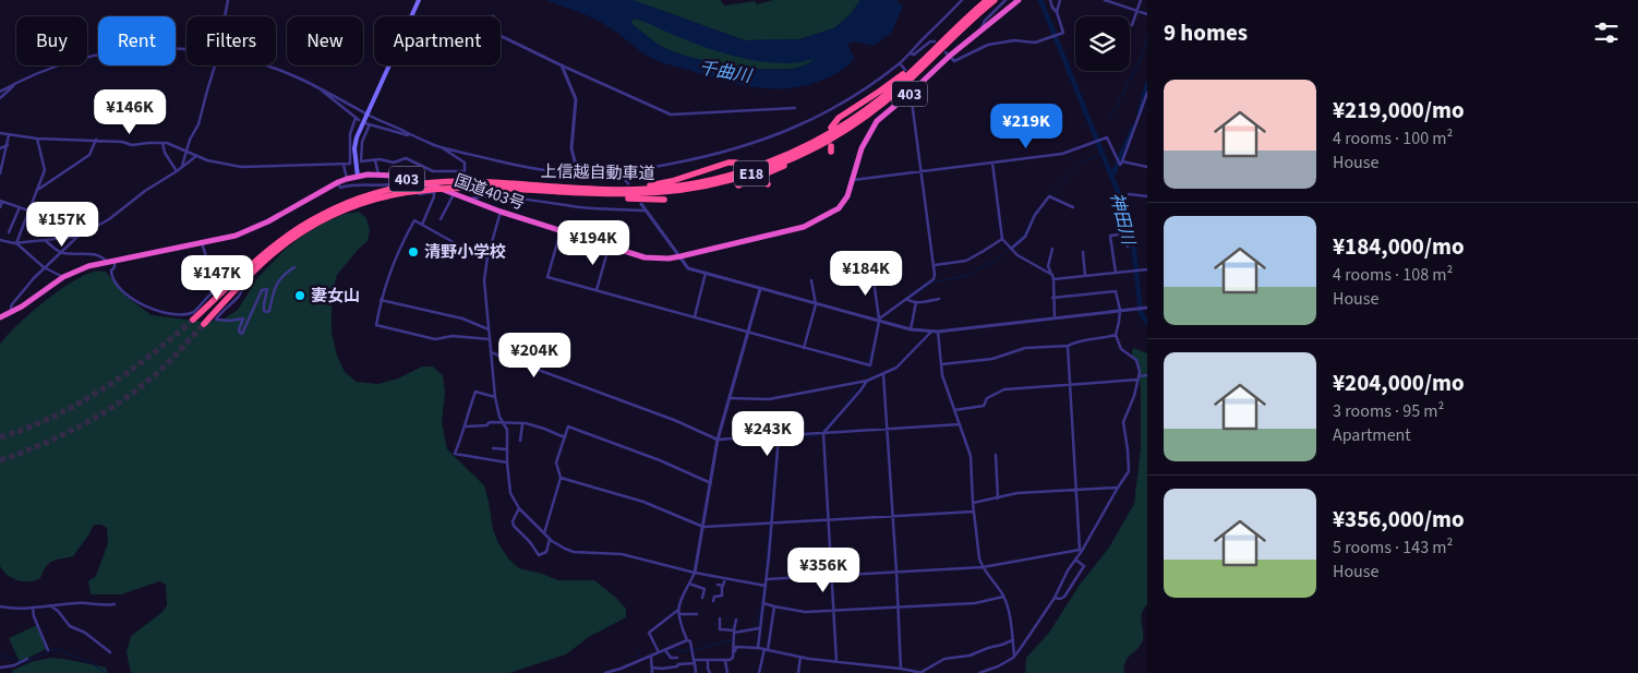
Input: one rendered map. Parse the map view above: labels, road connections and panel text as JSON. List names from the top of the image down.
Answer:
{
  "streets": {
    "highway": [
      "403",
      "上信越自動車道",
      "E18",
      "国道403号"
    ]
  },
  "water": ["千曲川", "神田川"],
  "places": ["清野小学校", "妻女山"],
  "page": {
    "heading": "9 homes",
    "chip": [
      "Buy",
      "Rent",
      "Filters",
      "New",
      "Apartment"
    ],
    "list": [
      {
        "name": "¥219,000/mo",
        "note": "4 rooms · 100 m² · House"
      },
      {
        "name": "¥184,000/mo",
        "note": "4 rooms · 108 m² · House"
      },
      {
        "name": "¥204,000/mo",
        "note": "3 rooms · 95 m² · Apartment"
      },
      {
        "name": "¥356,000/mo",
        "note": "5 rooms · 143 m² · House"
      }
    ],
    "price": [
      "¥146K",
      "¥219K",
      "¥157K",
      "¥194K",
      "¥184K",
      "¥147K",
      "¥204K",
      "¥243K",
      "¥356K"
    ]
  }
}
